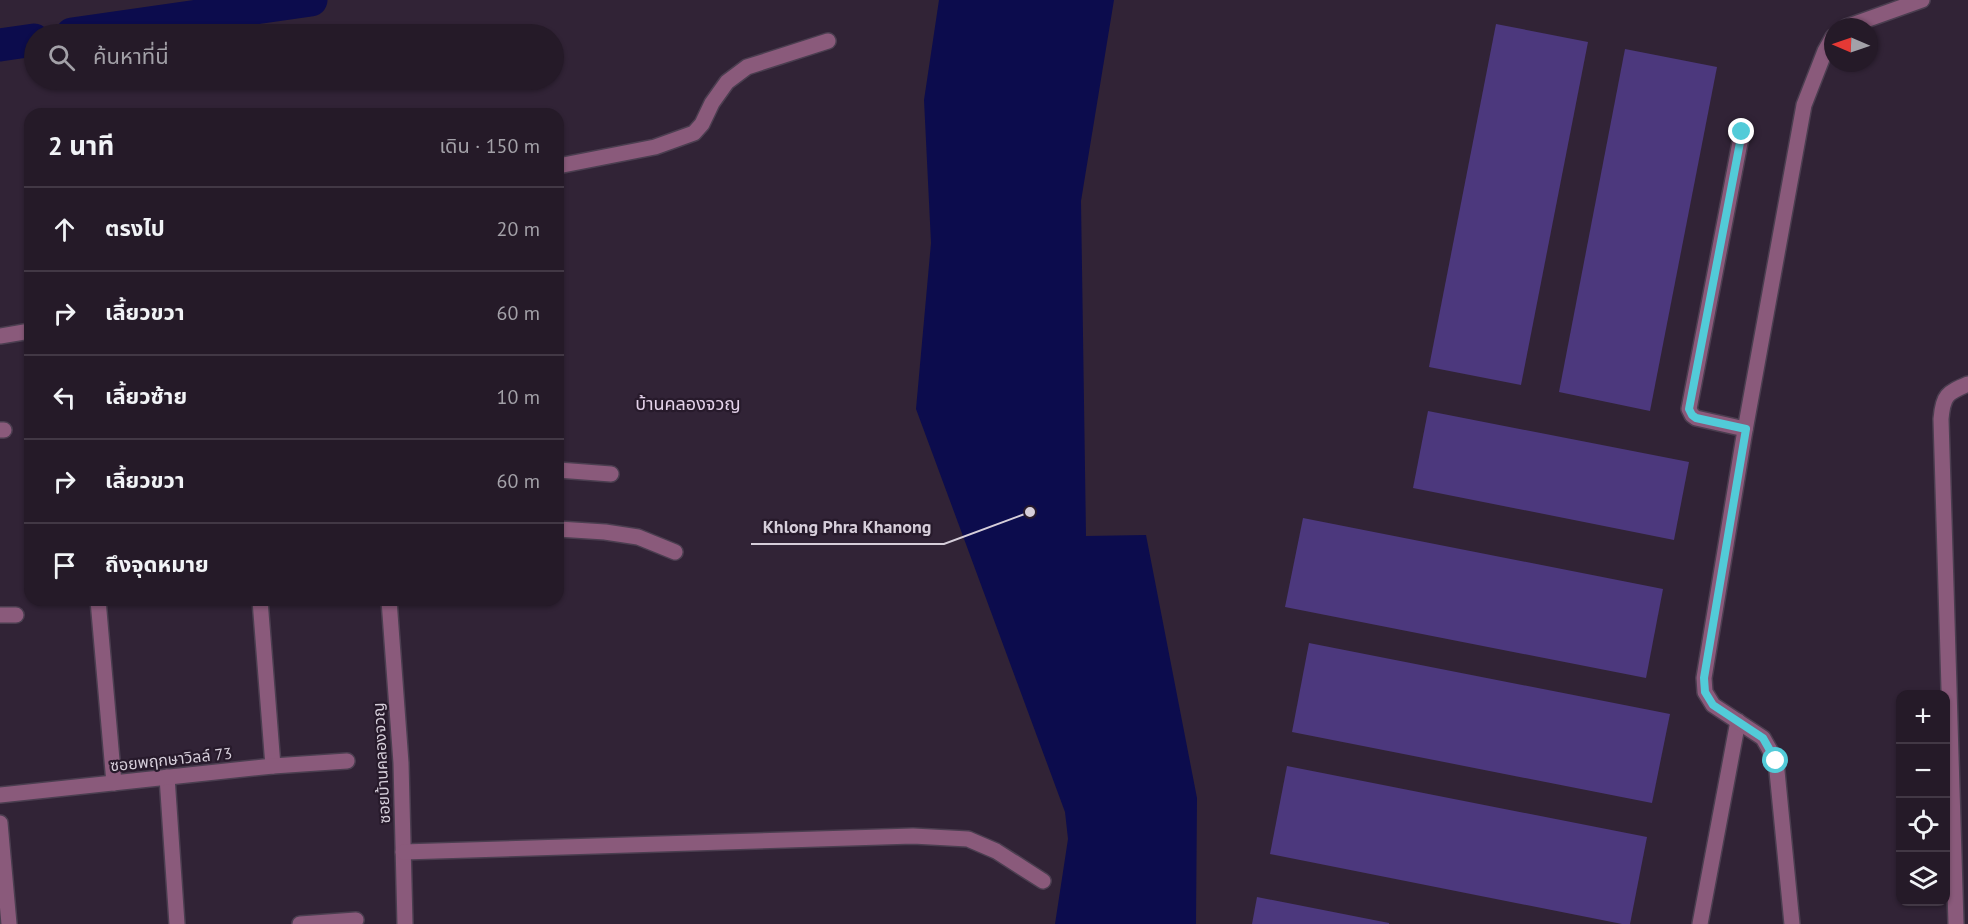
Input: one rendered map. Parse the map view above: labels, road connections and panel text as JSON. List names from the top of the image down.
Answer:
{
  "streets": {
    "street": ["ซอยพฤกษาวิลล์ 73", "ซอยบ้านคลองจวญ"]
  },
  "districts": ["บ้านคลองจวญ"],
  "places": ["Khlong Phra Khanong"],
  "north": "left",
  "page": {
    "search": "ค้นหาที่นี่",
    "heading": ["2 นาที", "เดิน · 150 m"],
    "list": [
      ["ตรงไป", "20 m"],
      ["เลี้ยวขวา", "60 m"],
      ["เลี้ยวซ้าย", "10 m"],
      ["เลี้ยวขวา", "60 m"],
      "ถึงจุดหมาย"
    ],
    "map_buttons": ["+", "−"]
  }
}
